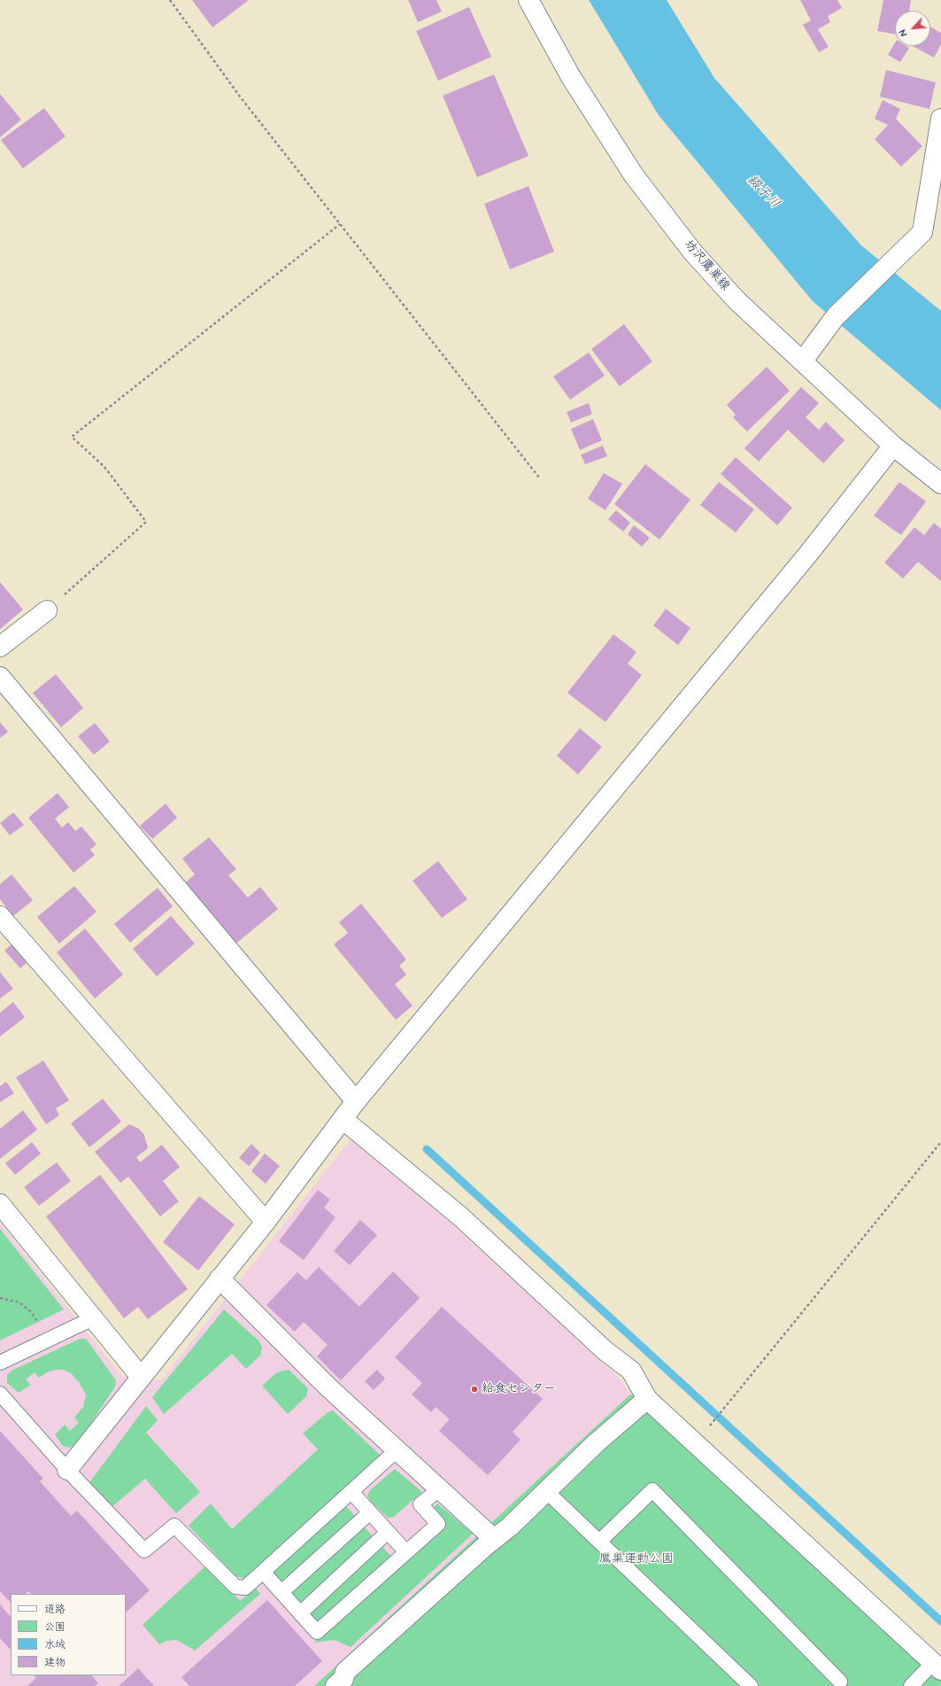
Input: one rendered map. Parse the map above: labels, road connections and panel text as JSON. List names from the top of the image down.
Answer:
{
  "streets": {
    "street": ["坊沢鷹巣線"]
  },
  "water": ["綴子川"],
  "parks": ["鷹巣運動公園"],
  "places": ["給食センター"],
  "legend": [
    "道路",
    "公園",
    "水域",
    "建物"
  ],
  "north": "bottom left"
}
